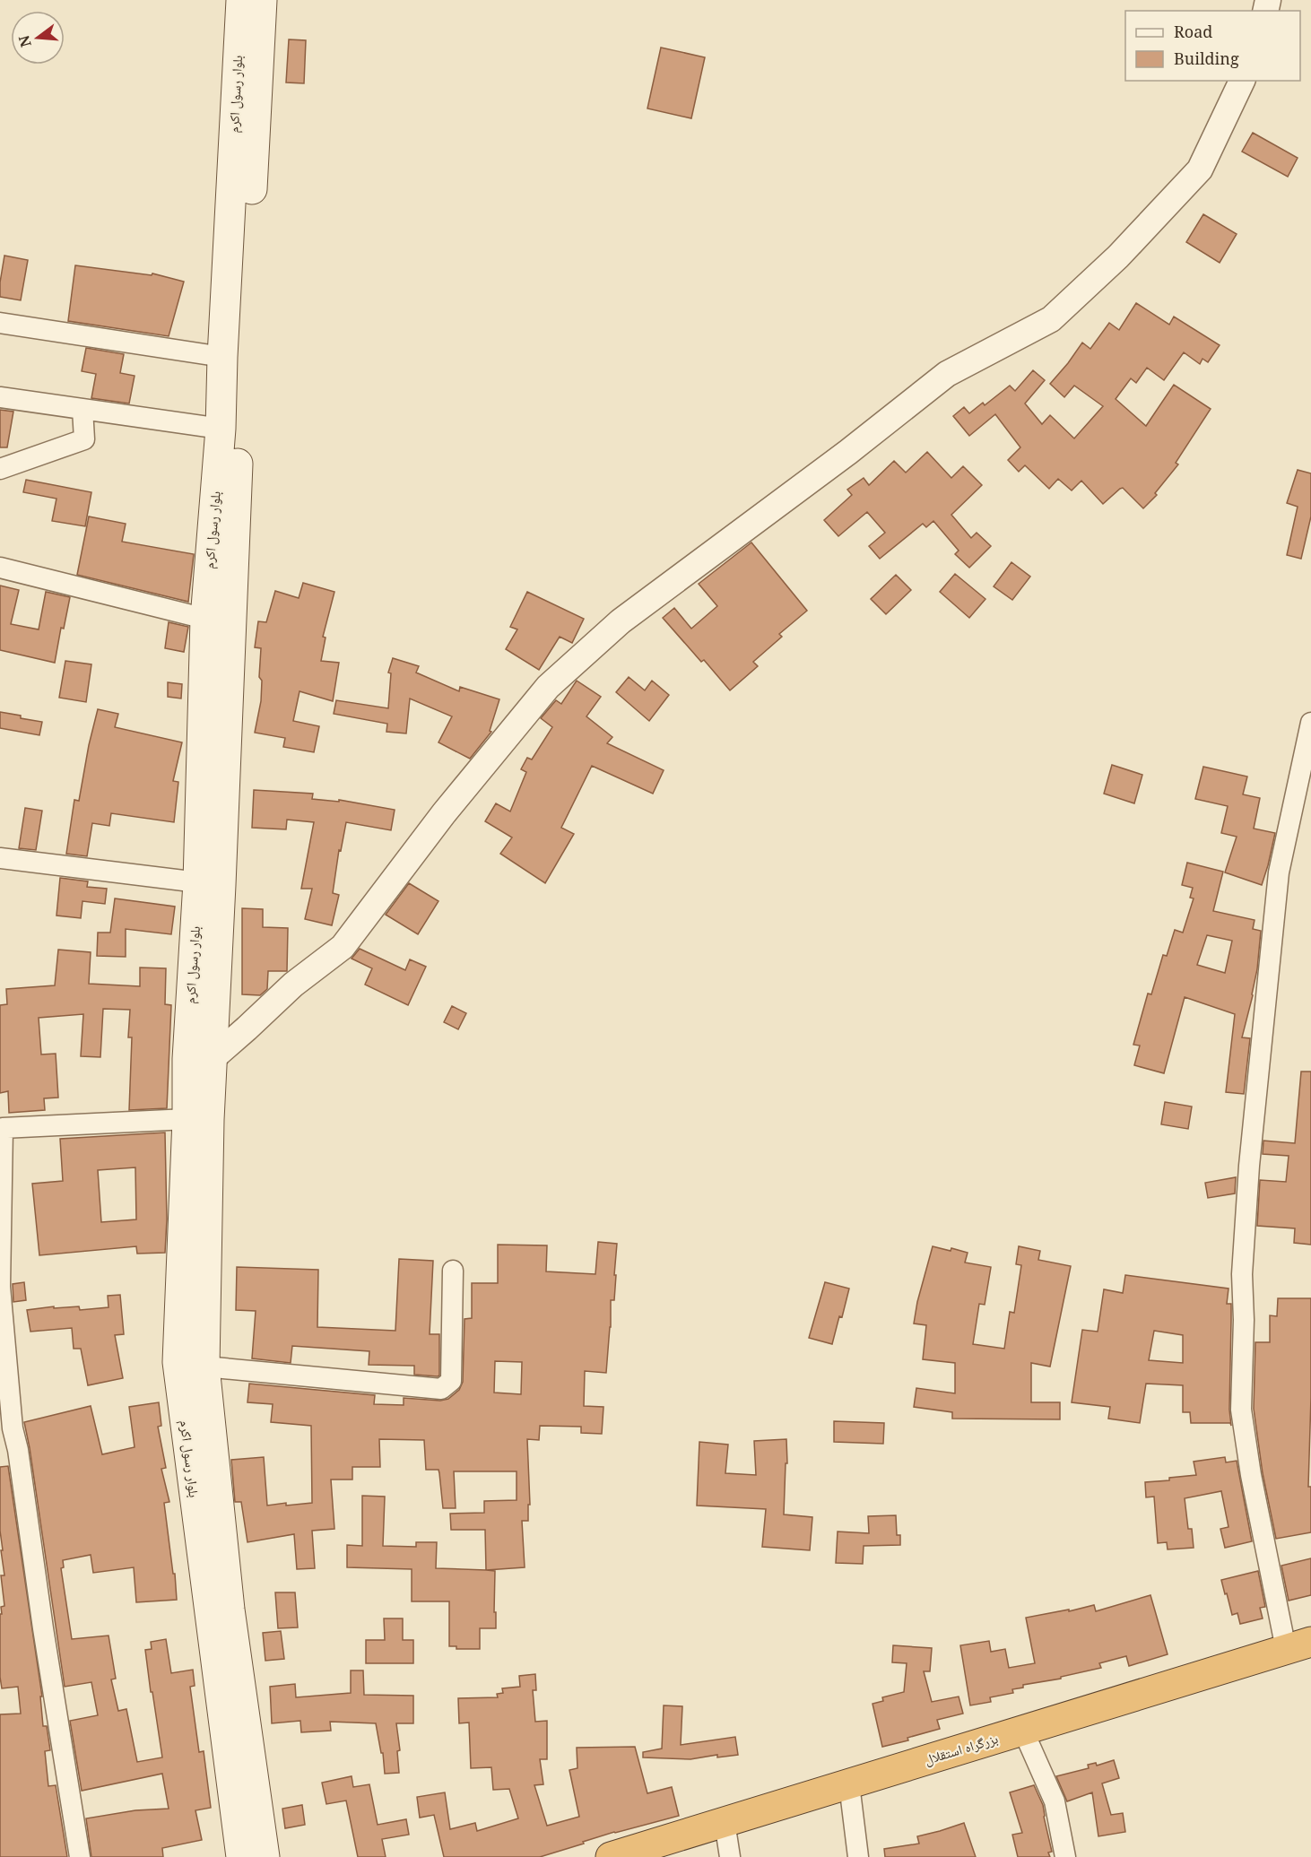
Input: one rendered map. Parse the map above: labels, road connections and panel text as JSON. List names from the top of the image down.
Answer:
{
  "streets": {
    "highway": ["بزرگراه استقلال"],
    "main road": ["بلوار رسول اکرم"]
  },
  "legend": ["Road", "Building"],
  "north": "left"
}
